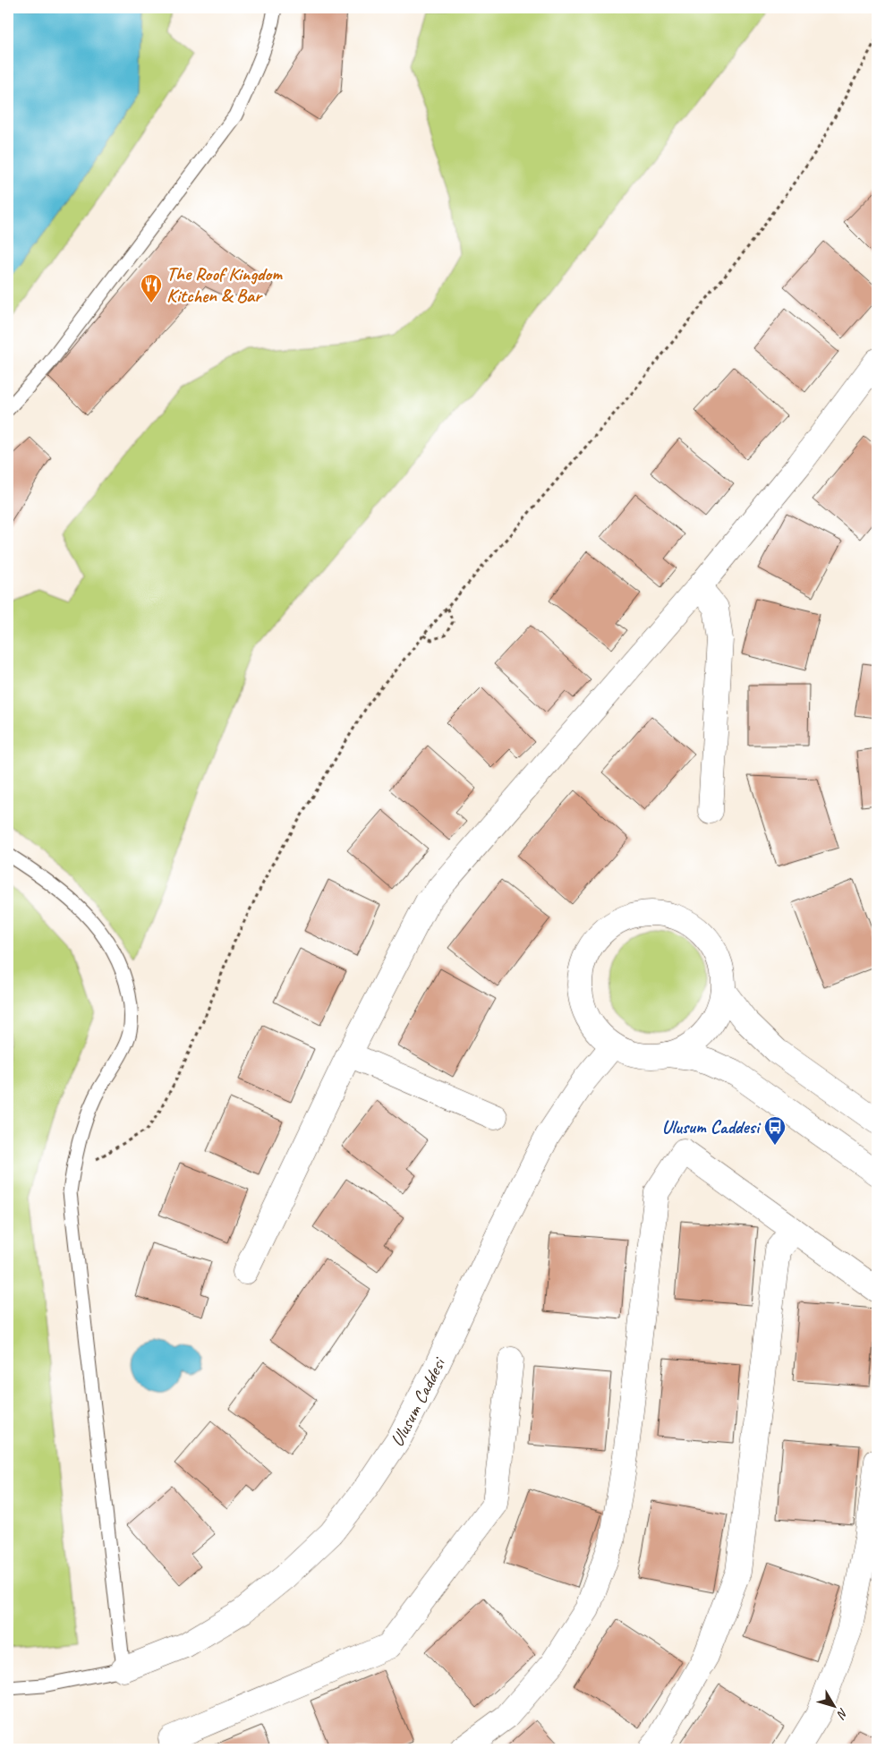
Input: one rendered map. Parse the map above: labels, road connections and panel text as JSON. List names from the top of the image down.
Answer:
{
  "streets": {
    "street": ["Ulusum Caddesi"]
  },
  "places": {
    "restaurant": ["The Roof Kingdom Kitchen & Bar"],
    "bus stop": ["Ulusum Caddesi"]
  },
  "north": "bottom right"
}
